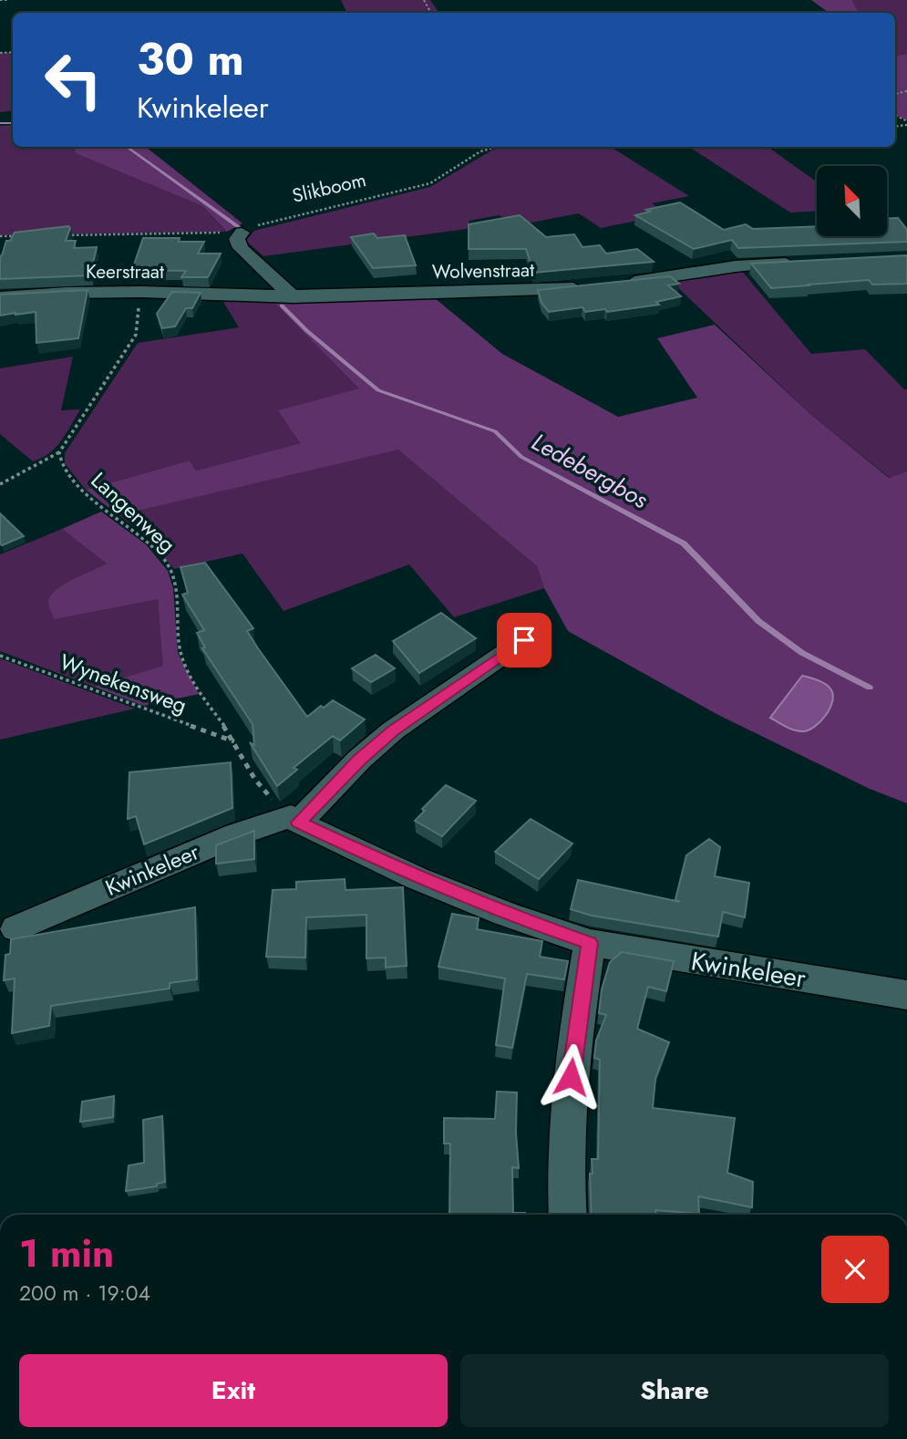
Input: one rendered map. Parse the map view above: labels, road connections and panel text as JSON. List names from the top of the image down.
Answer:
{
  "streets": {
    "street": ["Wolvenstraat", "Keerstraat", "Kwinkeleer"],
    "path": ["Slikboom", "Langenweg", "Wynekensweg"]
  },
  "crossings": [
    ["Wolvenstraat", "Keerstraat"],
    ["Langenweg", "Wynekensweg"],
    ["Langenweg", "Kwinkeleer"]
  ],
  "water": ["Ledebergbos"],
  "north": "top left",
  "page": {
    "turn": ["30 m", "Kwinkeleer"],
    "heading": ["1 min", "200 m · 19:04"],
    "buttons": ["Exit", "Share"]
  }
}
